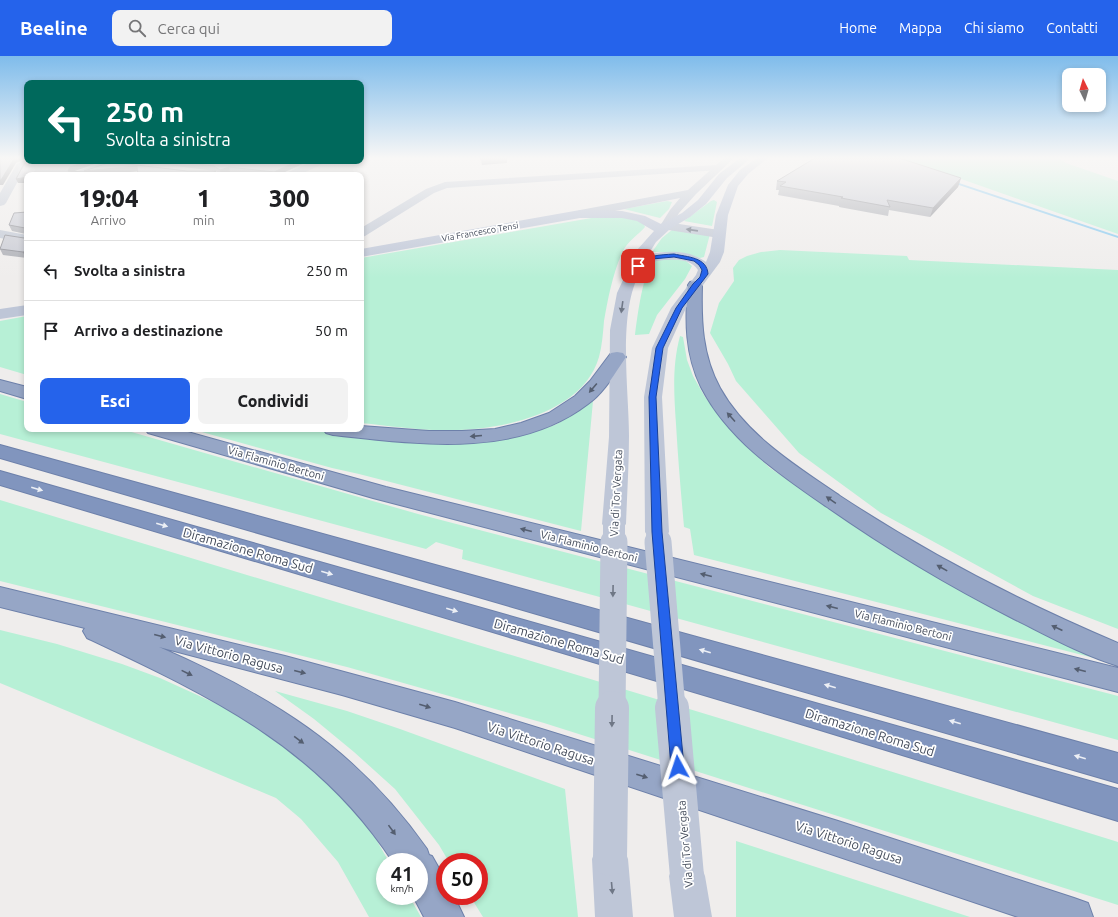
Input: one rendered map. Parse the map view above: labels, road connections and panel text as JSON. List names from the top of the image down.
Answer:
{
  "streets": {
    "highway": ["Via Flaminio Bertoni", "Diramazione Roma Sud", "Via Vittorio Ragusa"],
    "main road": ["Via Francesco Tensi", "Via di Tor Vergata"]
  },
  "north": "top",
  "page": {
    "header": "Beeline",
    "search": "Cerca qui",
    "nav": [
      "Home",
      "Mappa",
      "Chi siamo",
      "Contatti"
    ],
    "turn": ["250 m", "Svolta a sinistra"],
    "eta": [
      "19:04",
      "Arrivo",
      "1",
      "min",
      "300",
      "m"
    ],
    "list": [
      {
        "name": "Svolta a sinistra",
        "value": "250 m"
      },
      {
        "name": "Arrivo a destinazione",
        "value": "50 m"
      }
    ],
    "buttons": ["Esci", "Condividi"],
    "speed": "41 km/h",
    "limit": "50"
  }
}
